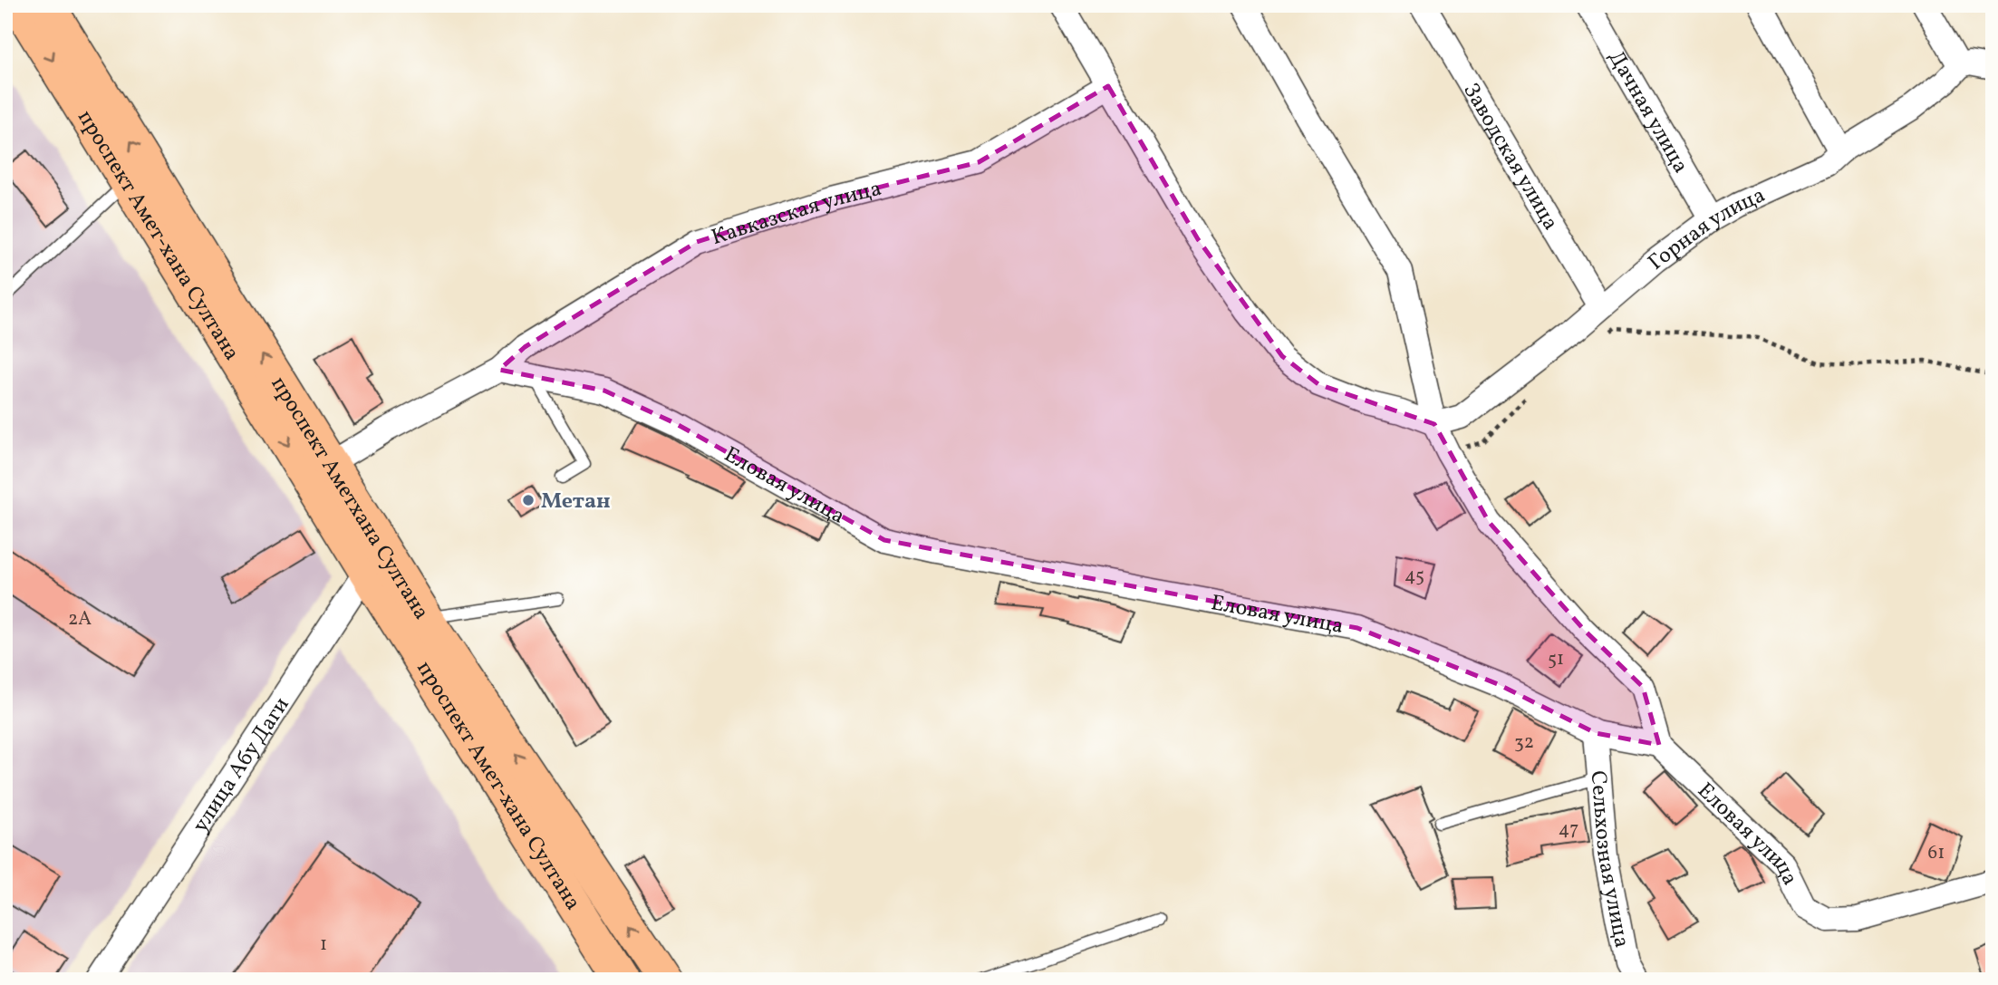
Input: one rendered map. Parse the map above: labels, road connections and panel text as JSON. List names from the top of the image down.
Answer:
{
  "streets": {
    "main road": ["проспект Амет-хана Султана", "проспект Аметхана Султана"],
    "street": [
      "Дачная улица",
      "Заводская улица",
      "Кавказская улица",
      "Горная улица",
      "Еловая улица",
      "улица Абу Даги",
      "Сельхозная улица"
    ]
  },
  "crossings": [
    ["Дачная улица", "Горная улица"],
    ["Заводская улица", "Горная улица"],
    ["Кавказская улица", "проспект Амет-хана Султана"],
    ["Кавказская улица", "Еловая улица"],
    ["проспект Амет-хана Султана", "проспект Аметхана Султана"],
    ["проспект Амет-хана Султана", "улица Абу Даги"],
    ["Еловая улица", "Сельхозная улица"]
  ],
  "one_way": ["проспект Аметхана Султана"],
  "places": ["Метан"],
  "house_numbers": [
    "45",
    "2А",
    "51",
    "32",
    "47",
    "61",
    "1"
  ]
}
